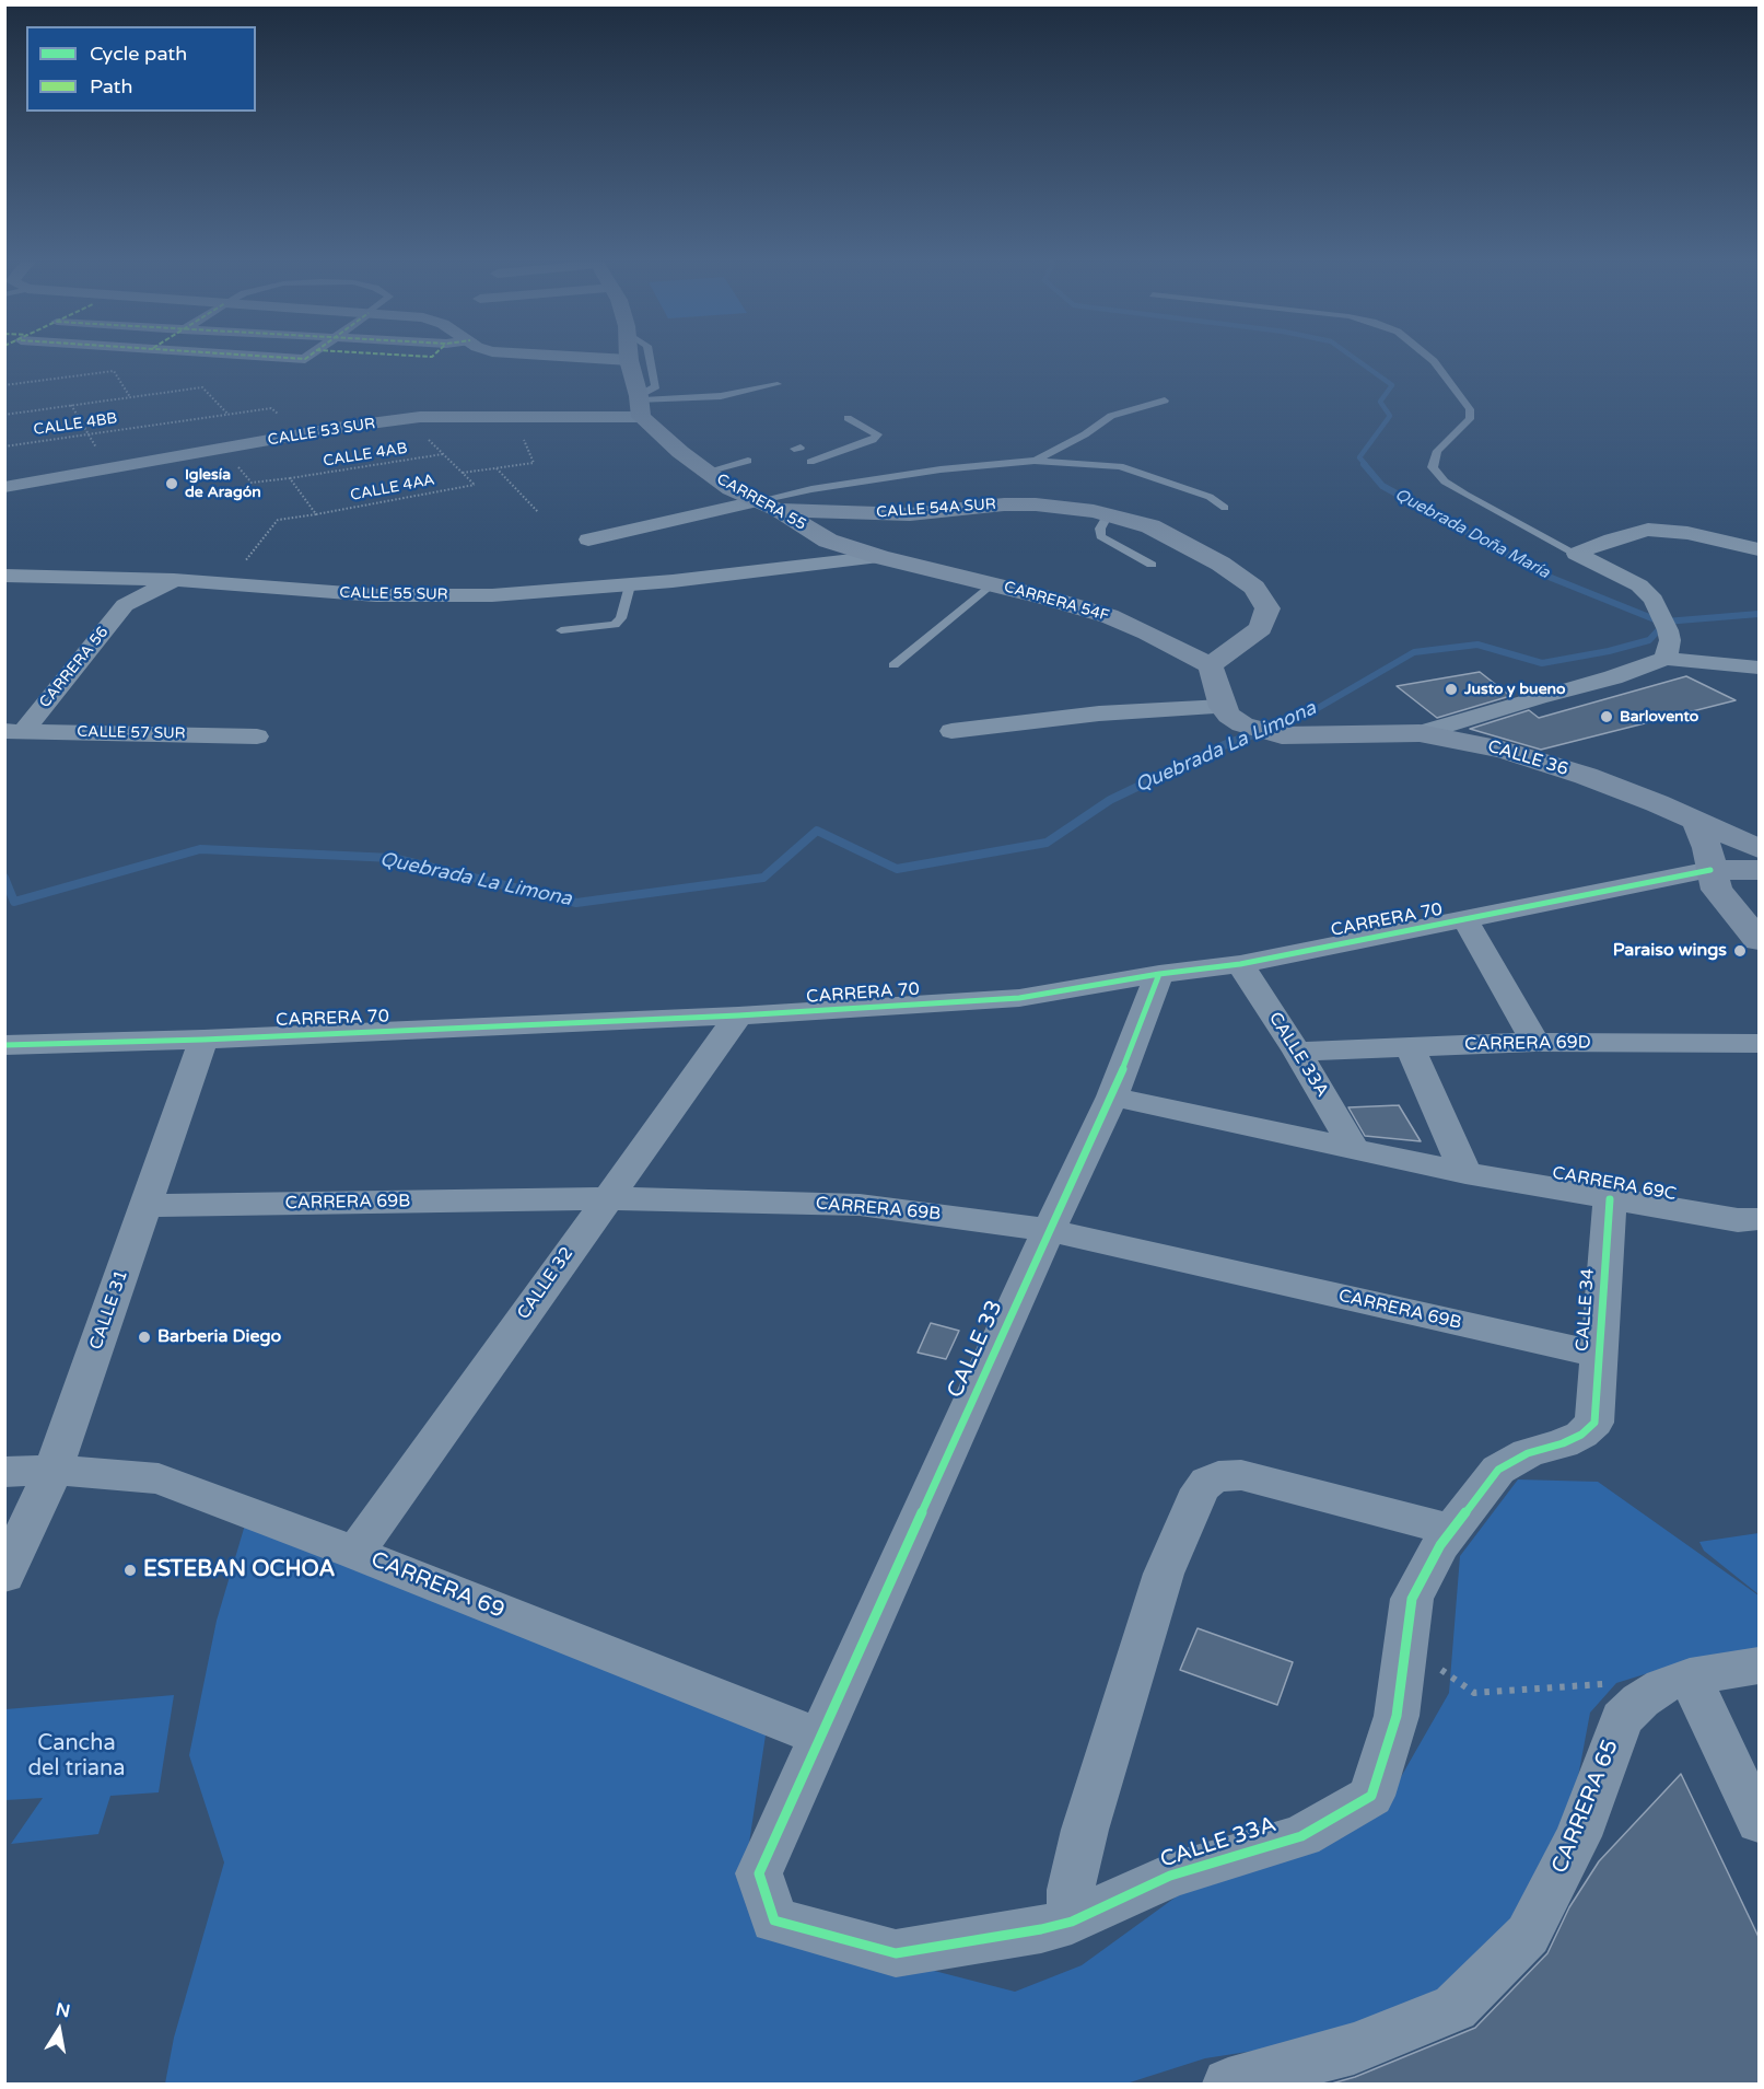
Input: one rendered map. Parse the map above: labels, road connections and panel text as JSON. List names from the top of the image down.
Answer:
{
  "streets": {
    "main road": [
      "CARRERA 55",
      "CALLE 54A SUR",
      "CARRERA 54F",
      "CALLE 36"
    ],
    "street": [
      "CALLE 53 SUR",
      "CALLE 55 SUR",
      "CARRERA 56",
      "CALLE 57 SUR",
      "CARRERA 70",
      "CARRERA 69D",
      "CALLE 33A",
      "CARRERA 69C",
      "CARRERA 69B",
      "CALLE 32",
      "CALLE 31",
      "CALLE 34",
      "CALLE 33",
      "CARRERA 69",
      "CARRERA 65"
    ],
    "path": ["CALLE 4BB", "CALLE 4AB", "CALLE 4AA"]
  },
  "crossings": [
    ["CALLE 53 SUR", "CALLE 4AB"],
    ["CALLE 53 SUR", "CARRERA 55"],
    ["CALLE 4AA", "CALLE 55 SUR"],
    ["CARRERA 55", "CALLE 54A SUR"],
    ["CARRERA 55", "CALLE 55 SUR"],
    ["CARRERA 55", "CARRERA 54F"],
    ["CALLE 54A SUR", "CARRERA 54F"],
    ["CALLE 55 SUR", "CARRERA 54F"],
    ["CALLE 55 SUR", "CARRERA 56"],
    ["CARRERA 56", "CALLE 57 SUR"],
    ["CARRERA 70", "CALLE 33A"],
    ["CARRERA 70", "CALLE 32"],
    ["CARRERA 70", "CALLE 31"],
    ["CARRERA 70", "CALLE 33"],
    ["CARRERA 69D", "CALLE 33A"],
    ["CALLE 33A", "CARRERA 69C"],
    ["CALLE 33A", "CALLE 34"],
    ["CALLE 33A", "CALLE 33"],
    ["CALLE 33A", "CARRERA 69"],
    ["CARRERA 69C", "CALLE 34"],
    ["CARRERA 69C", "CALLE 33"],
    ["CARRERA 69B", "CALLE 32"],
    ["CARRERA 69B", "CALLE 31"],
    ["CARRERA 69B", "CALLE 34"],
    ["CARRERA 69B", "CALLE 33"],
    ["CALLE 32", "CARRERA 69"],
    ["CALLE 31", "CARRERA 69"],
    ["CALLE 33", "CARRERA 69"]
  ],
  "water": ["Quebrada Doña María", "Quebrada La Limona"],
  "parks": ["Cancha del triana"],
  "places": [
    "Iglesía de Aragón",
    "Justo y bueno",
    "Barlovento",
    "Paraiso wings",
    "Barberia Diego",
    "ESTEBAN OCHOA"
  ],
  "legend": ["Cycle path", "Path"],
  "north": "top"
}
